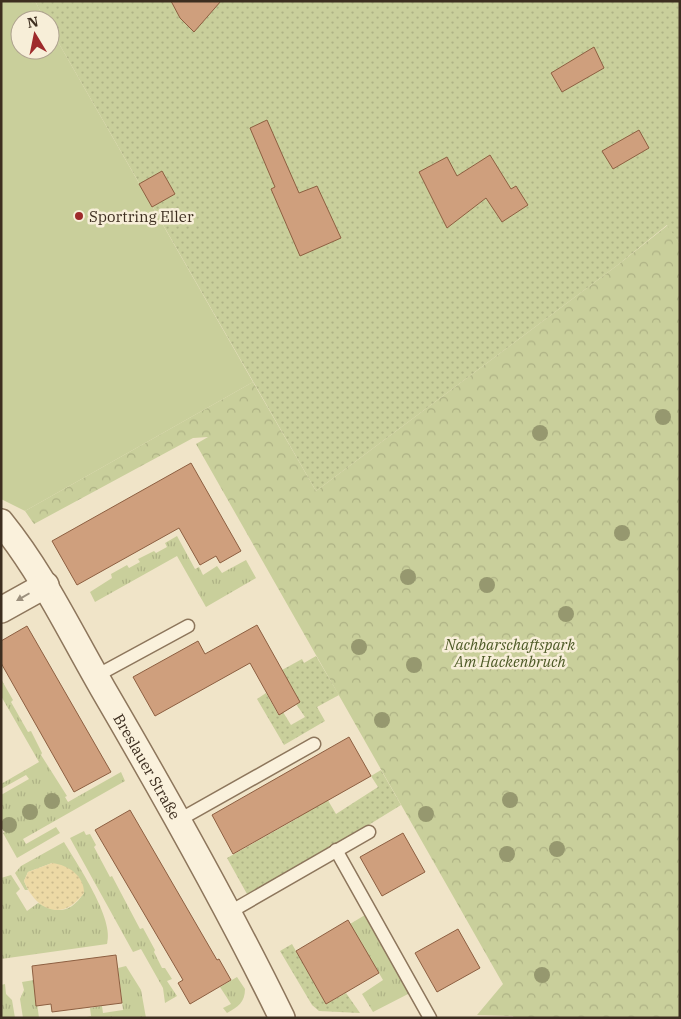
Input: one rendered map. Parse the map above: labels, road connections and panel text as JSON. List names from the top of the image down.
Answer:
{
  "streets": {
    "street": ["Breslauer Straße"]
  },
  "parks": ["Nachbarschaftspark Am Hackenbruch"],
  "places": ["Sportring Eller"],
  "north": "top"
}
